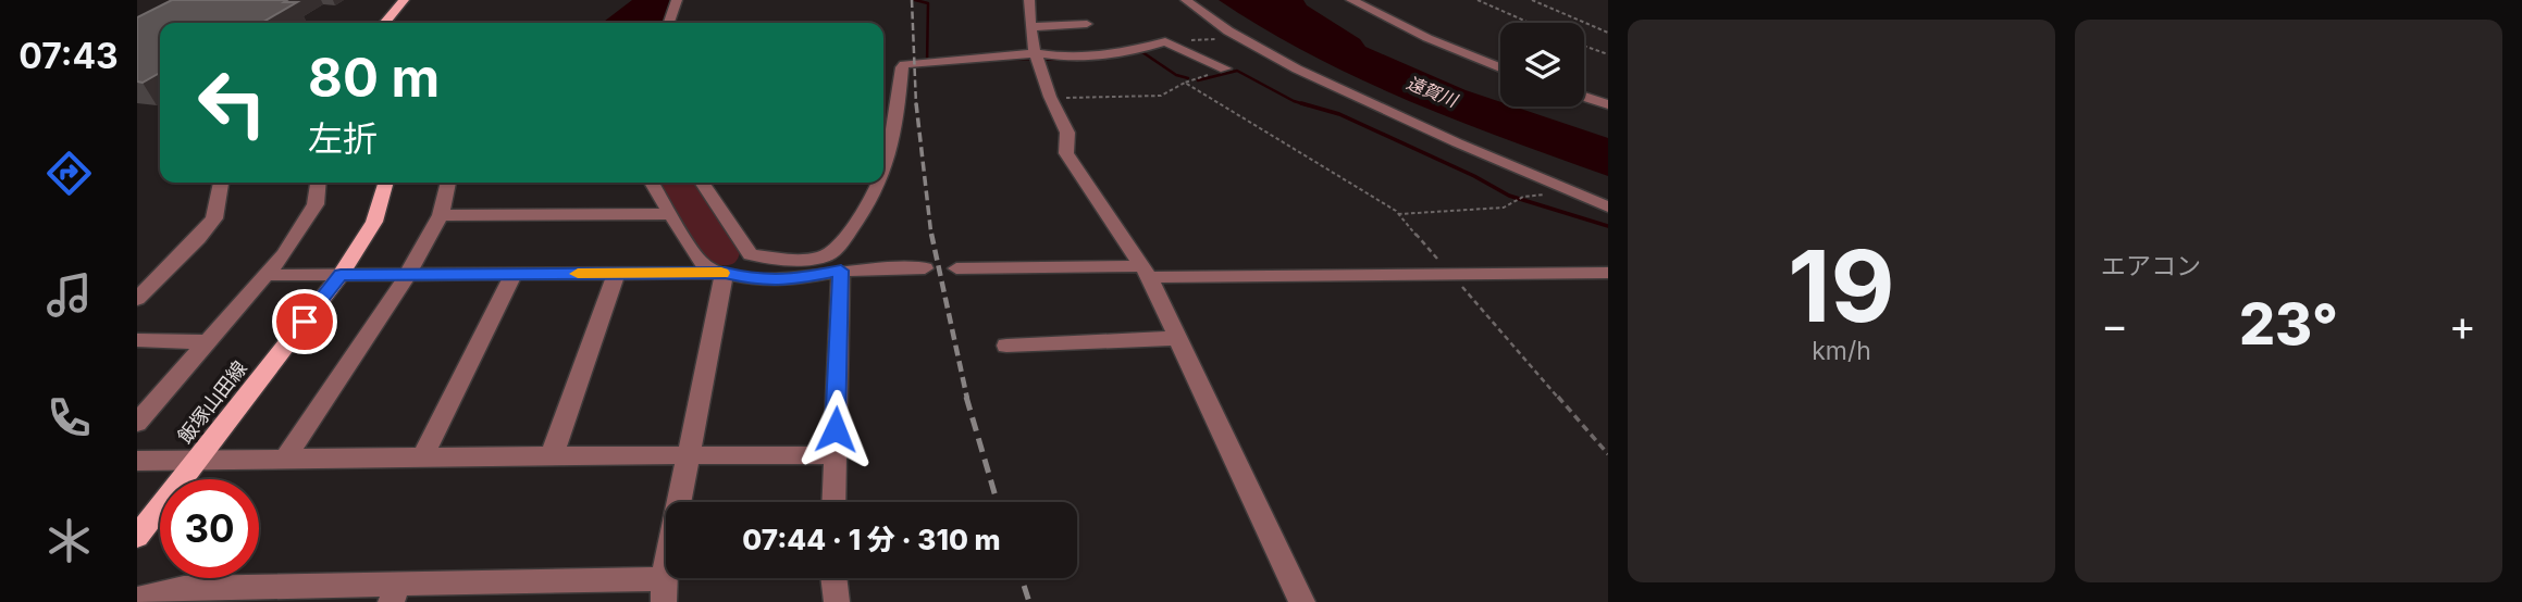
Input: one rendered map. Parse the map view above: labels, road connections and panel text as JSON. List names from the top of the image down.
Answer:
{
  "streets": {
    "main road": ["飯塚山田線"]
  },
  "water": ["遠賀川"],
  "page": {
    "tabs": "07:43",
    "tile": [
      ["19", "km/h"],
      "エアコン"
    ],
    "turn": ["80 m", "左折"],
    "heat": ["−", "23°", "+"],
    "limit": "30",
    "trip": "07:44 · 1 分 · 310 m"
  }
}
